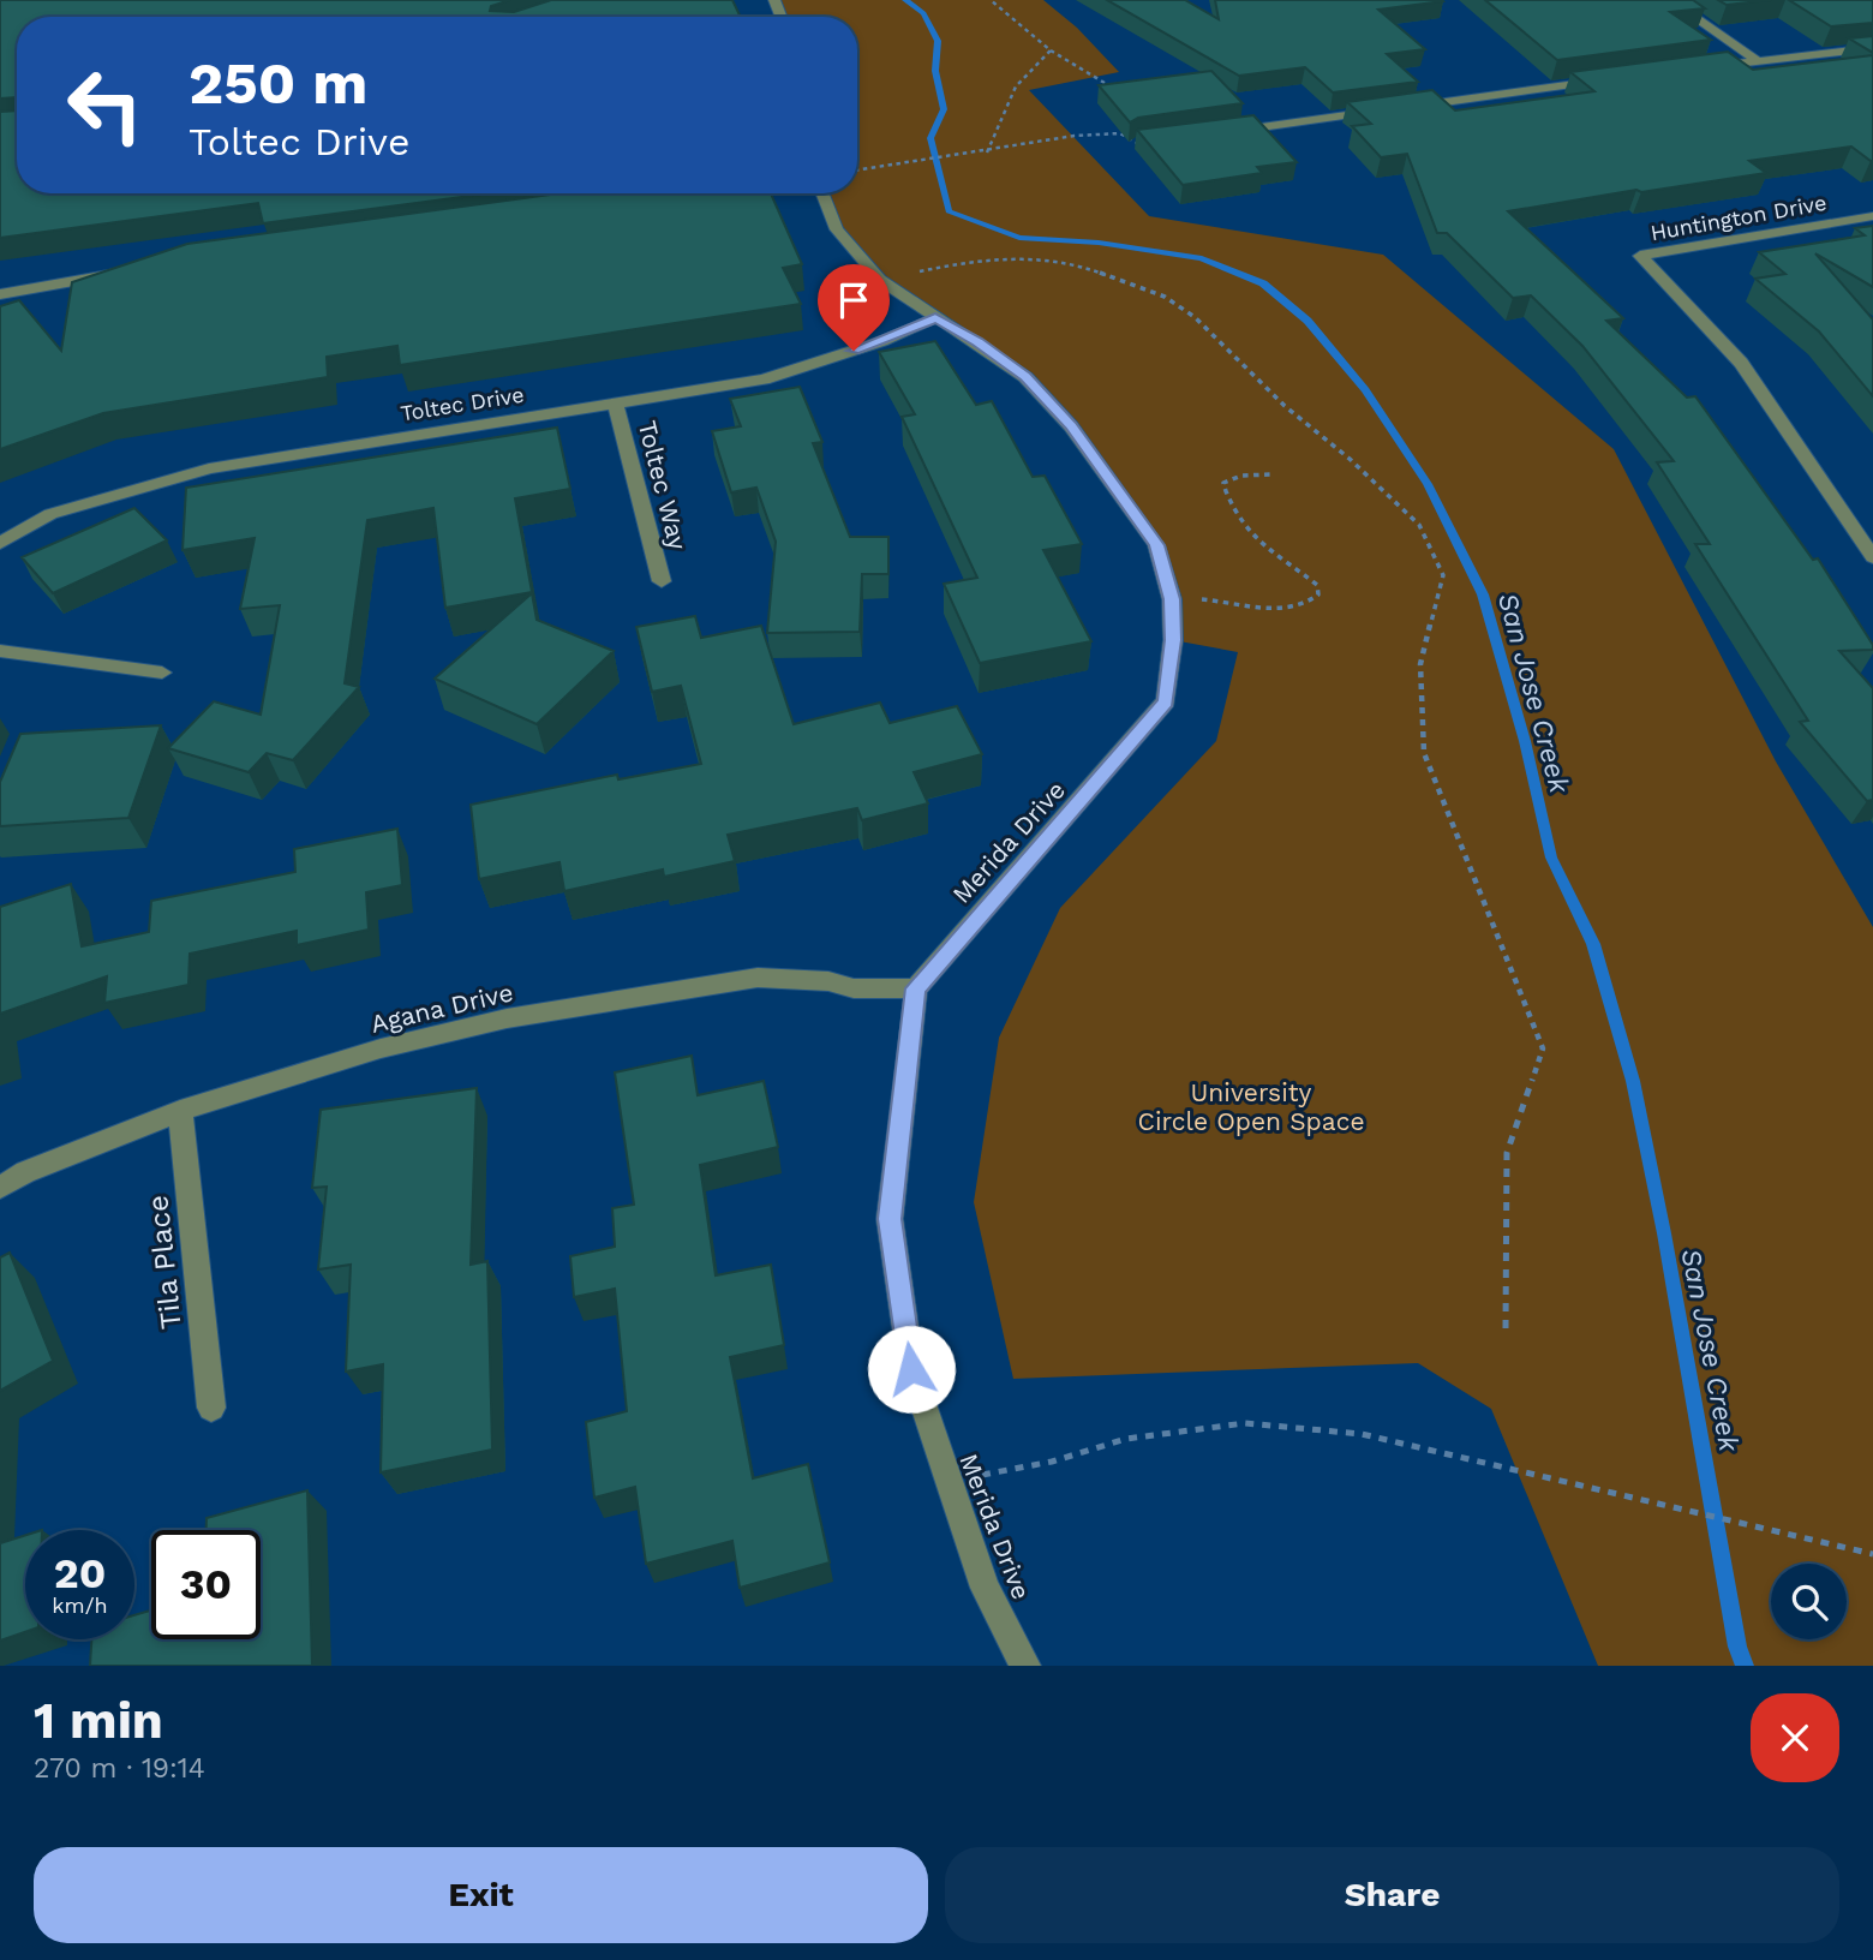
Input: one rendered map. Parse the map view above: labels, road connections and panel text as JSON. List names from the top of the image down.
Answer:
{
  "streets": {
    "street": [
      "Huntington Drive",
      "Toltec Drive",
      "Toltec Way",
      "Merida Drive",
      "Agana Drive",
      "Tila Place"
    ]
  },
  "crossings": [
    ["Toltec Drive", "Toltec Way"],
    ["Toltec Drive", "Merida Drive"],
    ["Merida Drive", "Agana Drive"],
    ["Agana Drive", "Tila Place"]
  ],
  "water": ["San Jose Creek"],
  "parks": ["University Circle Open Space"],
  "page": {
    "turn": ["250 m", "Toltec Drive"],
    "speed": "20 km/h",
    "limit": "30",
    "heading": ["1 min", "270 m · 19:14"],
    "buttons": ["Exit", "Share"]
  }
}
